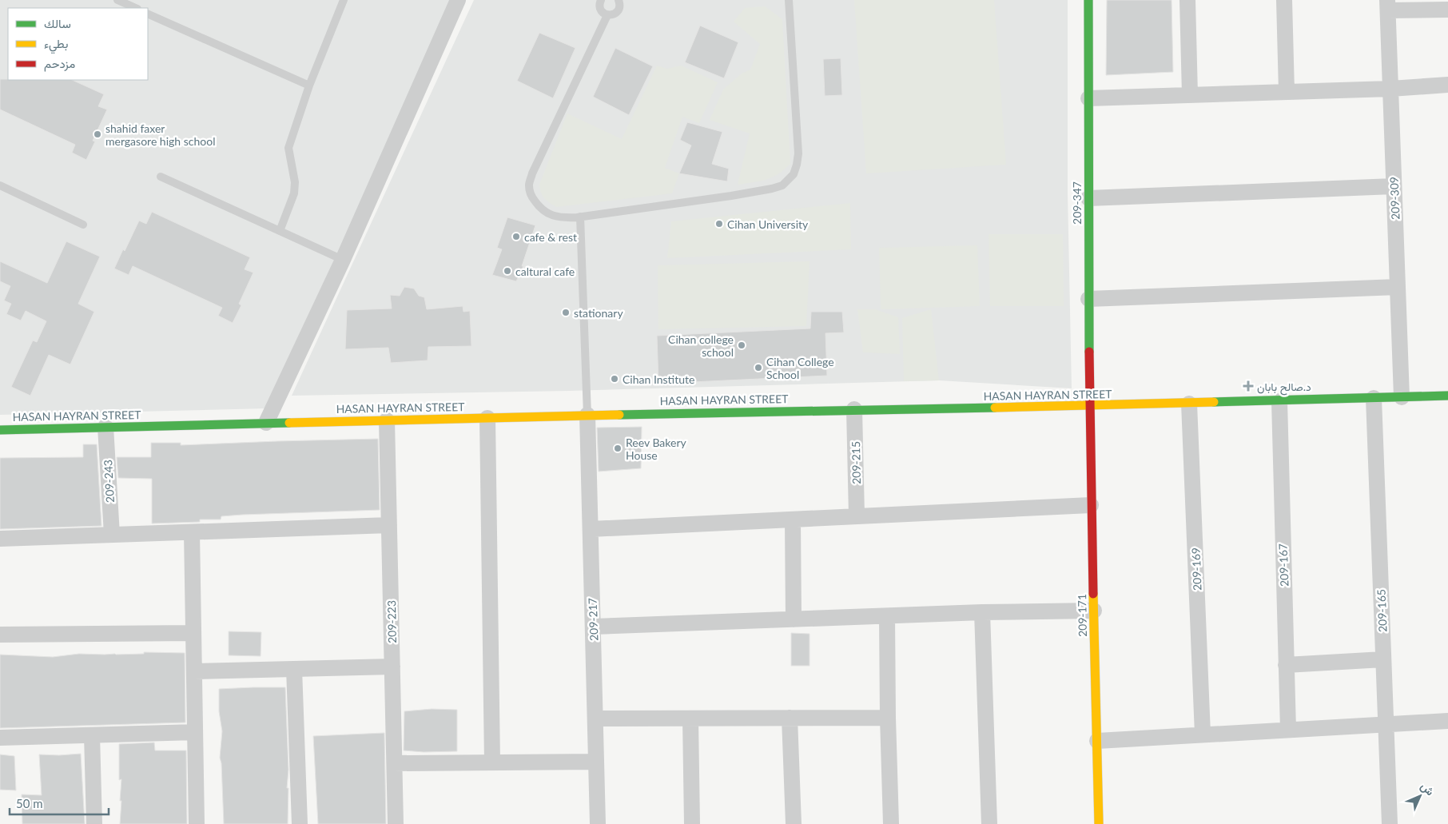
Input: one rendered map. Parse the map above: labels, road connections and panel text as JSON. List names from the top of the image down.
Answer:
{
  "streets": {
    "street": [
      "209-309",
      "209-347",
      "HASAN HAYRAN STREET",
      "209-215",
      "209-243",
      "209-167",
      "209-169",
      "209-165",
      "209-171",
      "209-217",
      "209-223"
    ]
  },
  "crossings": [
    ["209-309", "HASAN HAYRAN STREET"],
    ["209-347", "HASAN HAYRAN STREET"],
    ["209-347", "209-171"],
    ["HASAN HAYRAN STREET", "209-215"],
    ["HASAN HAYRAN STREET", "209-243"],
    ["HASAN HAYRAN STREET", "209-167"],
    ["HASAN HAYRAN STREET", "209-169"],
    ["HASAN HAYRAN STREET", "209-165"],
    ["HASAN HAYRAN STREET", "209-171"],
    ["HASAN HAYRAN STREET", "209-217"],
    ["HASAN HAYRAN STREET", "209-223"]
  ],
  "places": {
    "other": [
      "shahid faxer mergasore high school",
      "Cihan University",
      "cafe & rest",
      "caltural cafe",
      "stationary",
      "Cihan college school",
      "Cihan College School",
      "Cihan Institute",
      "Reev Bakery House"
    ],
    "health": ["د.صالح بابان"]
  },
  "legend": ["سالك", "بطيء", "مزدحم"],
  "scale_bar": "50 m",
  "north": "top right"
}
